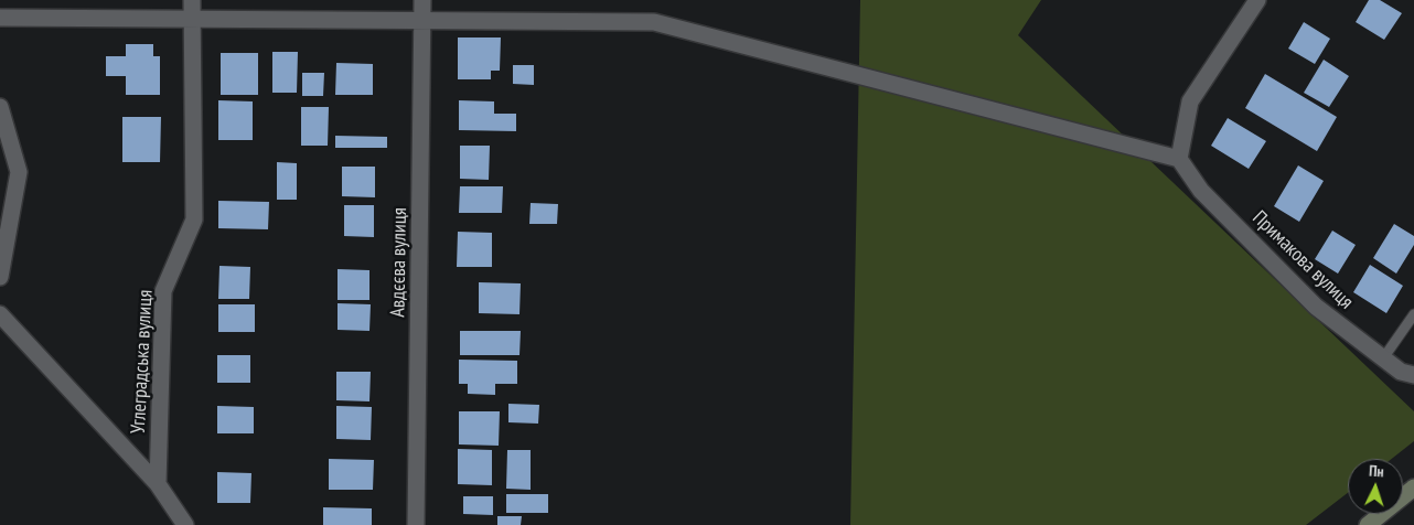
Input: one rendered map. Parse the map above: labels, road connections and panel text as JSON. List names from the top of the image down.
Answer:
{
  "streets": {
    "street": ["Примакова вулиця", "Авдєєва вулиця", "Углеградська вулиця"]
  },
  "north": "top"
}
